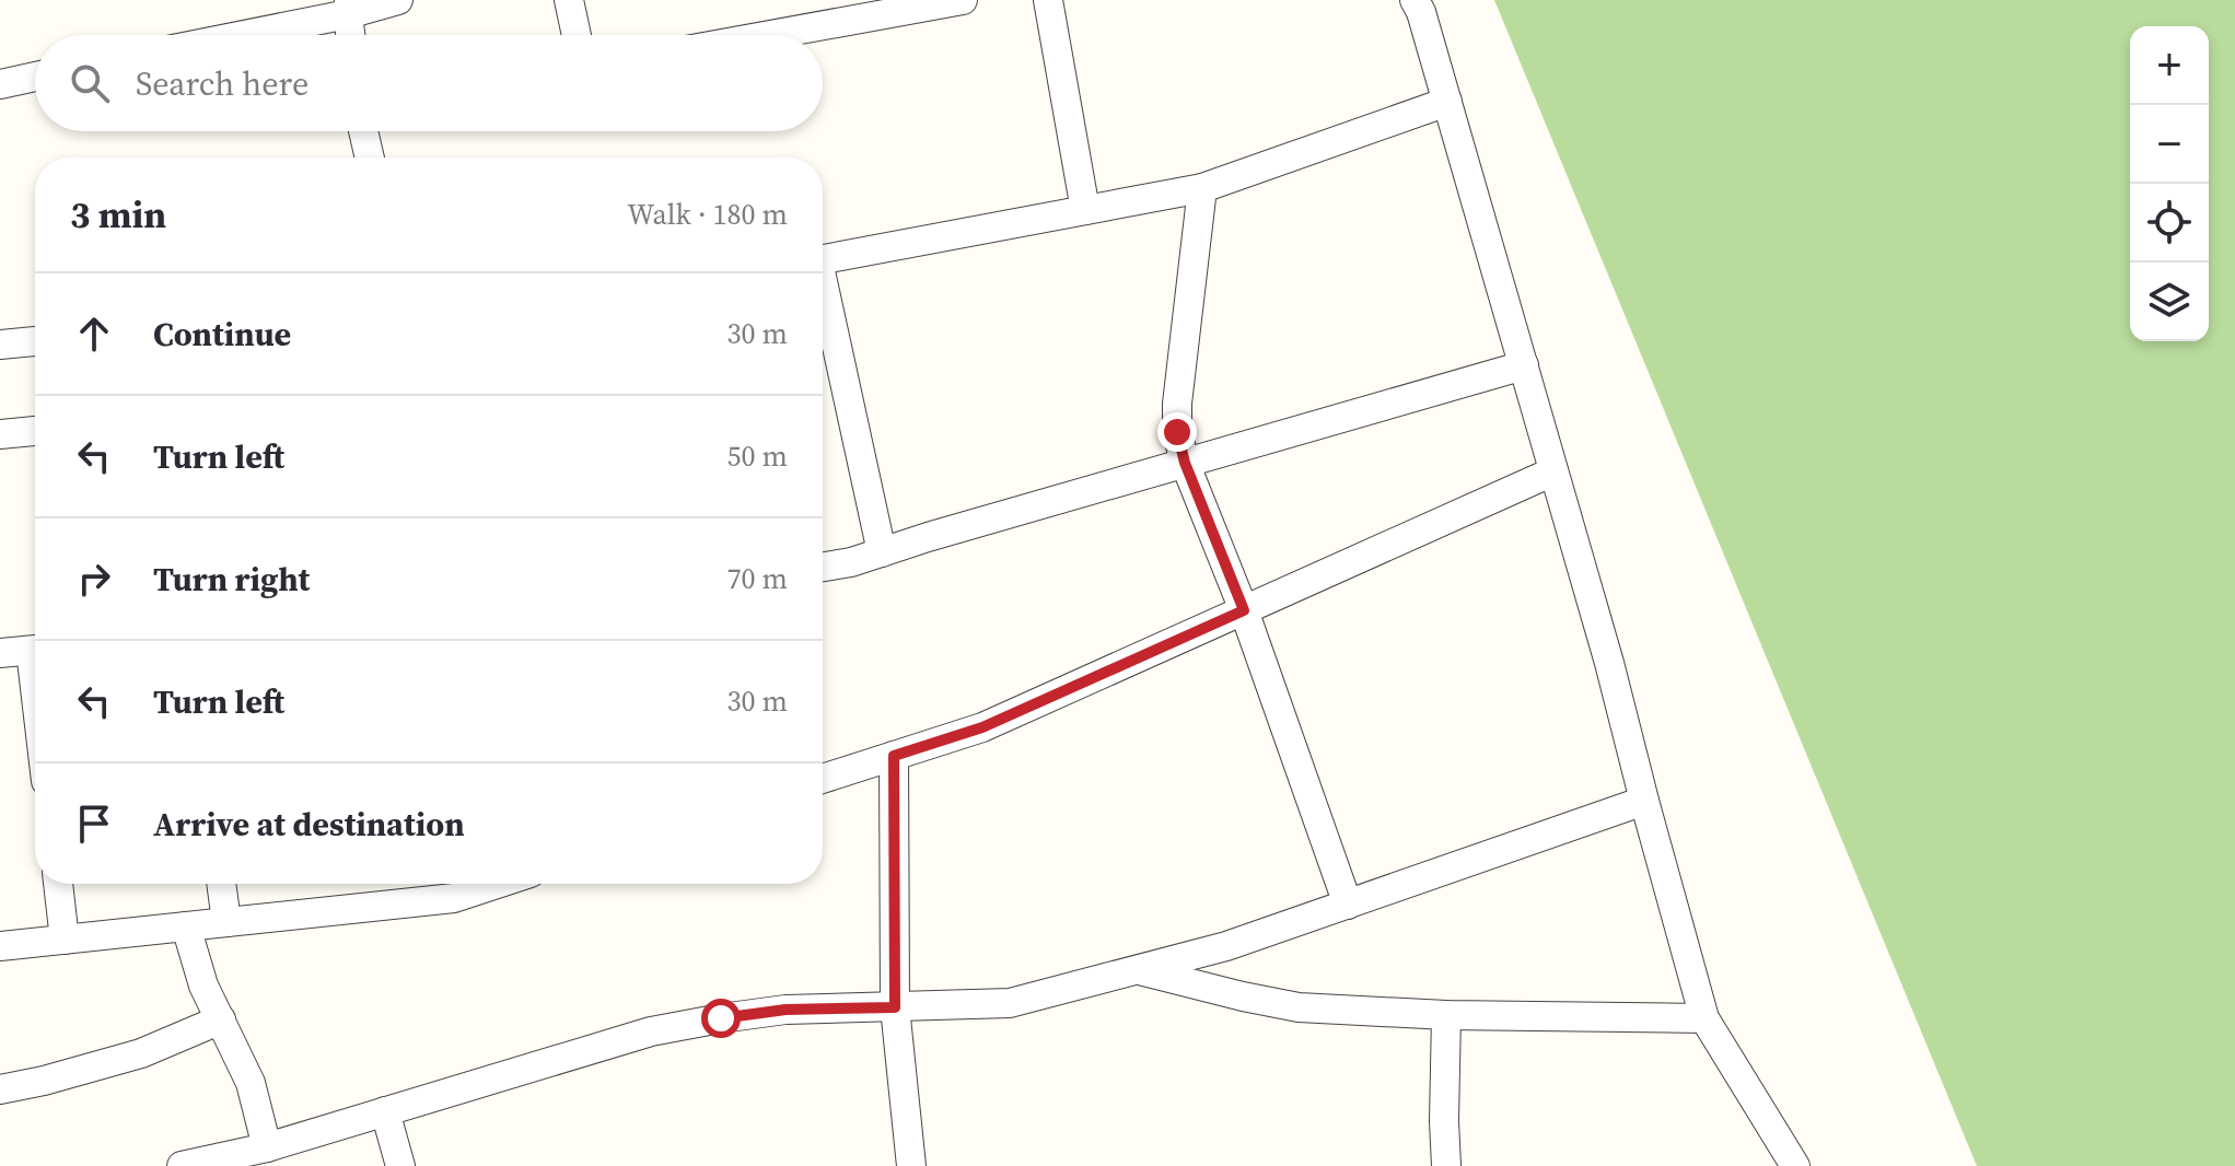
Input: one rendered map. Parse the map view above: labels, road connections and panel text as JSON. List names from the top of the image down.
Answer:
{
  "page": {
    "map_buttons": ["+", "−"],
    "search": "Search here",
    "heading": ["3 min", "Walk · 180 m"],
    "list": [
      ["Continue", "30 m"],
      ["Turn left", "50 m"],
      ["Turn right", "70 m"],
      ["Turn left", "30 m"],
      "Arrive at destination"
    ]
  }
}
